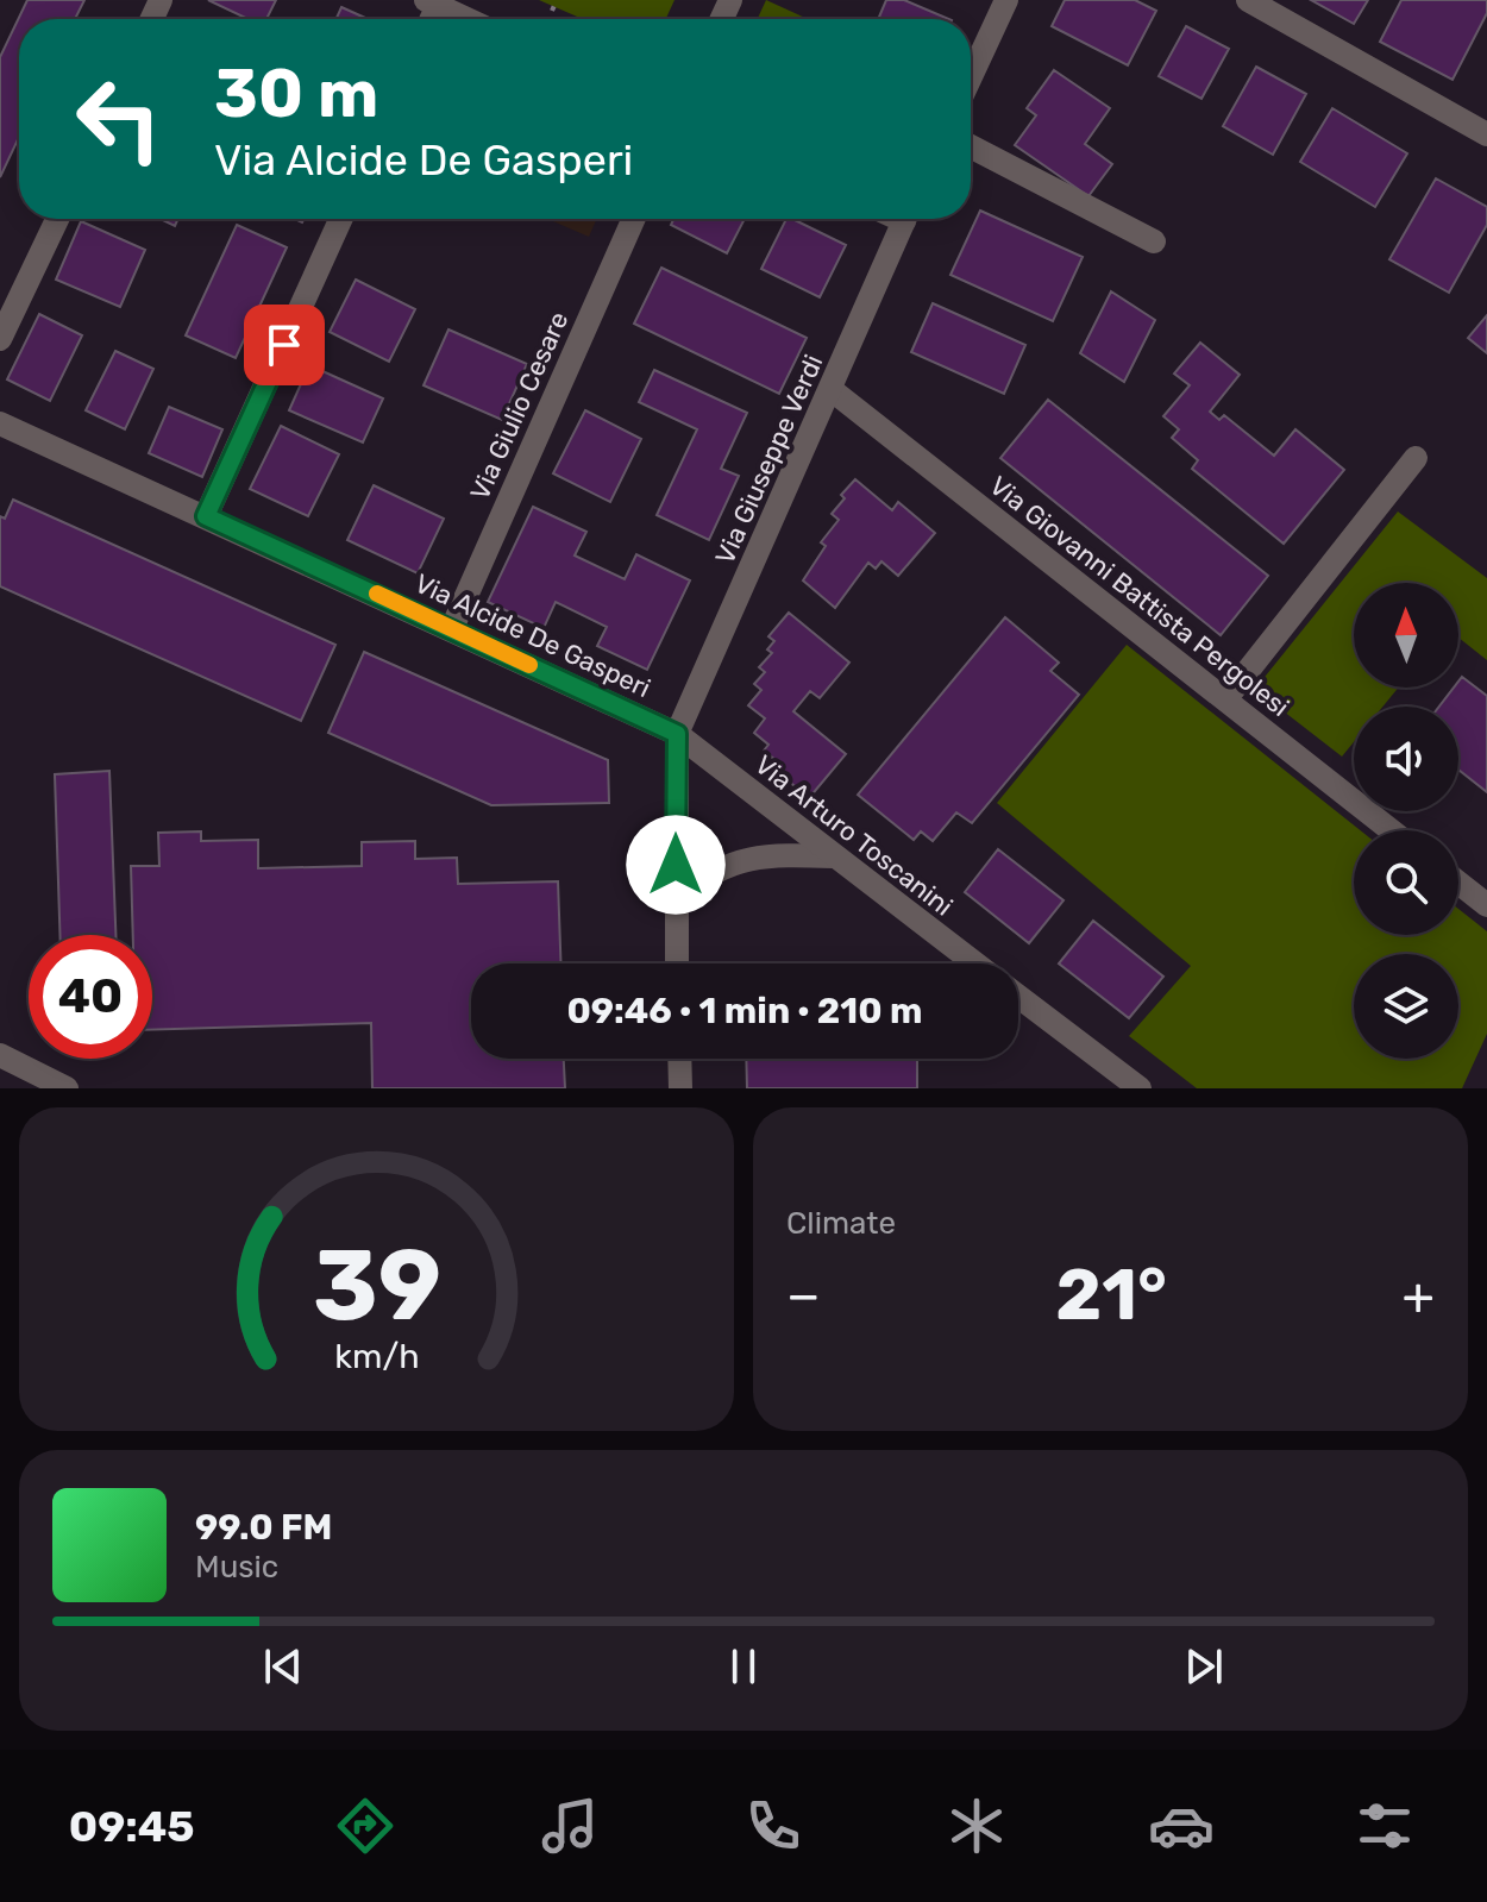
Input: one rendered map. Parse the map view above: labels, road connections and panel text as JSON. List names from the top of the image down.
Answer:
{
  "streets": {
    "street": [
      "Via Giulio Cesare",
      "Via Giuseppe Verdi",
      "Via Giovanni Battista Pergolesi",
      "Via Alcide De Gasperi",
      "Via Arturo Toscanini"
    ]
  },
  "crossings": [
    ["Via Giulio Cesare", "Via Alcide De Gasperi"],
    ["Via Giuseppe Verdi", "Via Giovanni Battista Pergolesi"],
    ["Via Giuseppe Verdi", "Via Alcide De Gasperi"],
    ["Via Giuseppe Verdi", "Via Arturo Toscanini"],
    ["Via Alcide De Gasperi", "Via Arturo Toscanini"]
  ],
  "north": "top",
  "page": {
    "turn": ["30 m", "Via Alcide De Gasperi"],
    "limit": "40",
    "trip": "09:46 · 1 min · 210 m",
    "tile": "Climate",
    "heat": ["−", "21°", "+"],
    "song": ["99.0 FM", "Music"],
    "tabs": "09:45",
    "gauge": ["39", "km/h"]
  }
}
